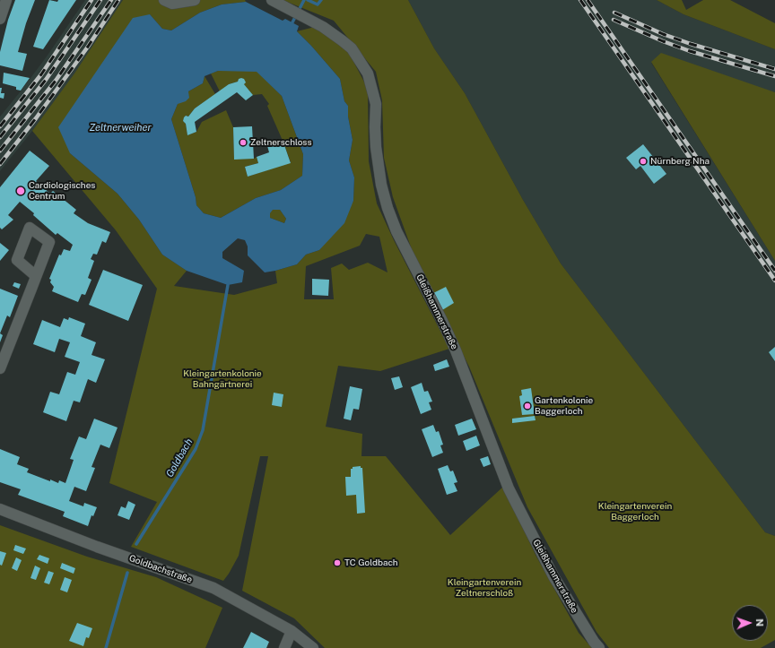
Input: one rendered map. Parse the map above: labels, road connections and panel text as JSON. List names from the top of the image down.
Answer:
{
  "streets": {
    "street": ["Gleißhammerstraße", "Goldbachstraße"]
  },
  "water": ["Zeltnerweiher", "Goldbach"],
  "parks": ["Kleingartenkolonie Bahngärtnerei", "Kleingartenverein Baggerloch", "Kleingartenverein Zeltnerschloß"],
  "places": [
    "Zeltnerschloss",
    "Nürnberg Nha",
    "Cardiologisches Centrum",
    "Gartenkolonie Baggerloch",
    "TC Goldbach"
  ],
  "north": "right"
}
